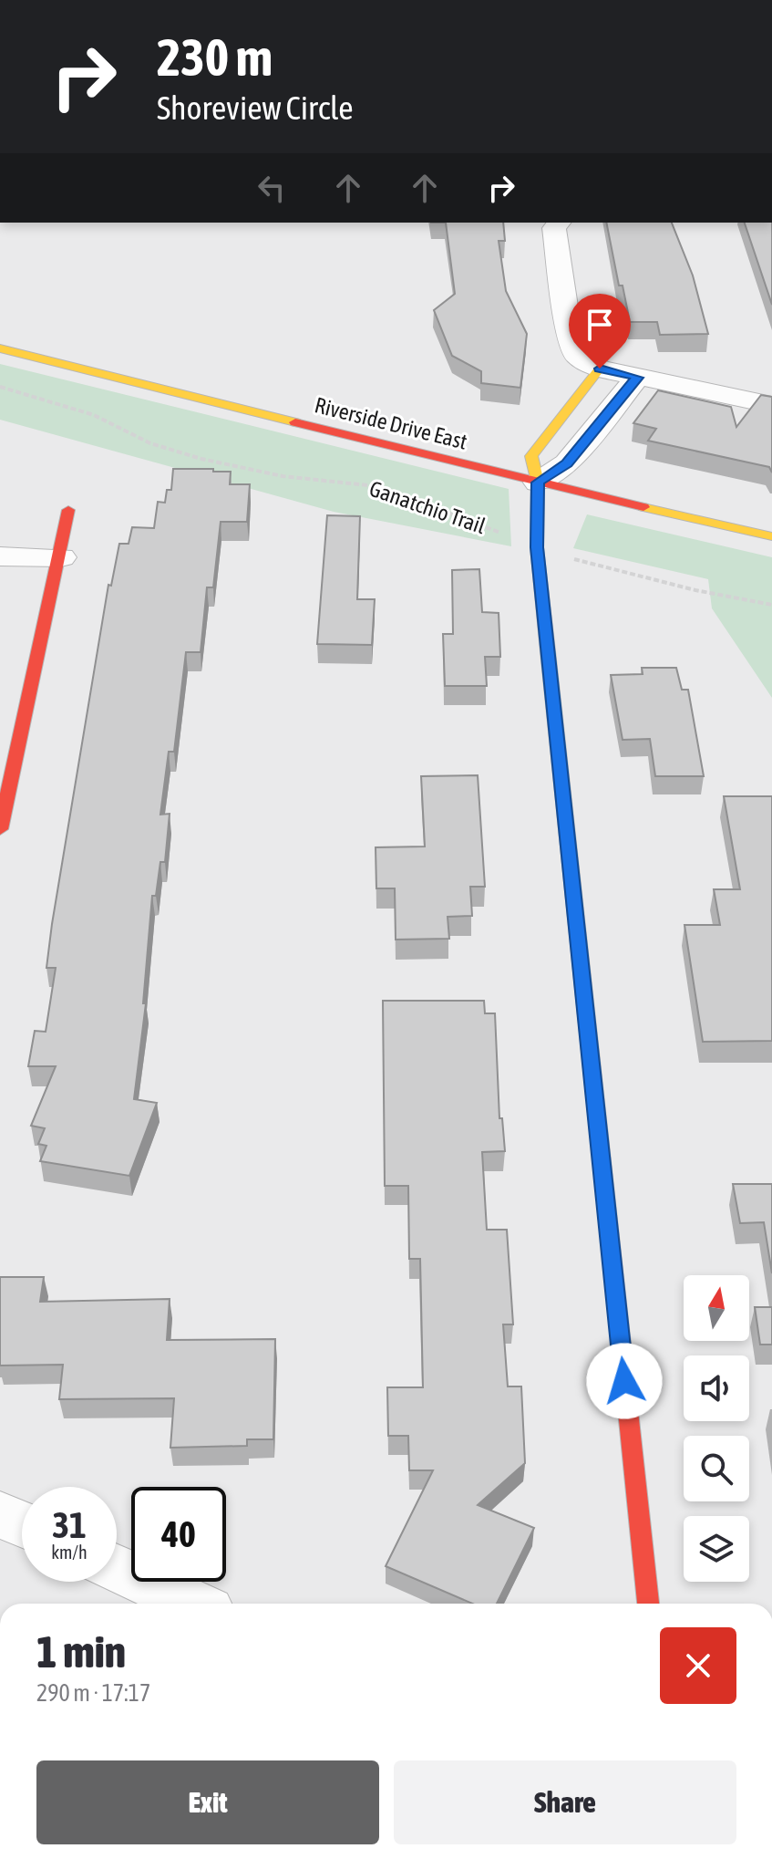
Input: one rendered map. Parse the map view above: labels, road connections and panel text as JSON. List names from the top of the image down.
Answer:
{
  "streets": {
    "street": ["Riverside Drive East"],
    "path": ["Ganatchio Trail"]
  },
  "north": "top",
  "page": {
    "turn": ["230 m", "Shoreview Circle"],
    "speed": "31 km/h",
    "limit": "40",
    "heading": ["1 min", "290 m · 17:17"],
    "buttons": ["Exit", "Share"]
  }
}
